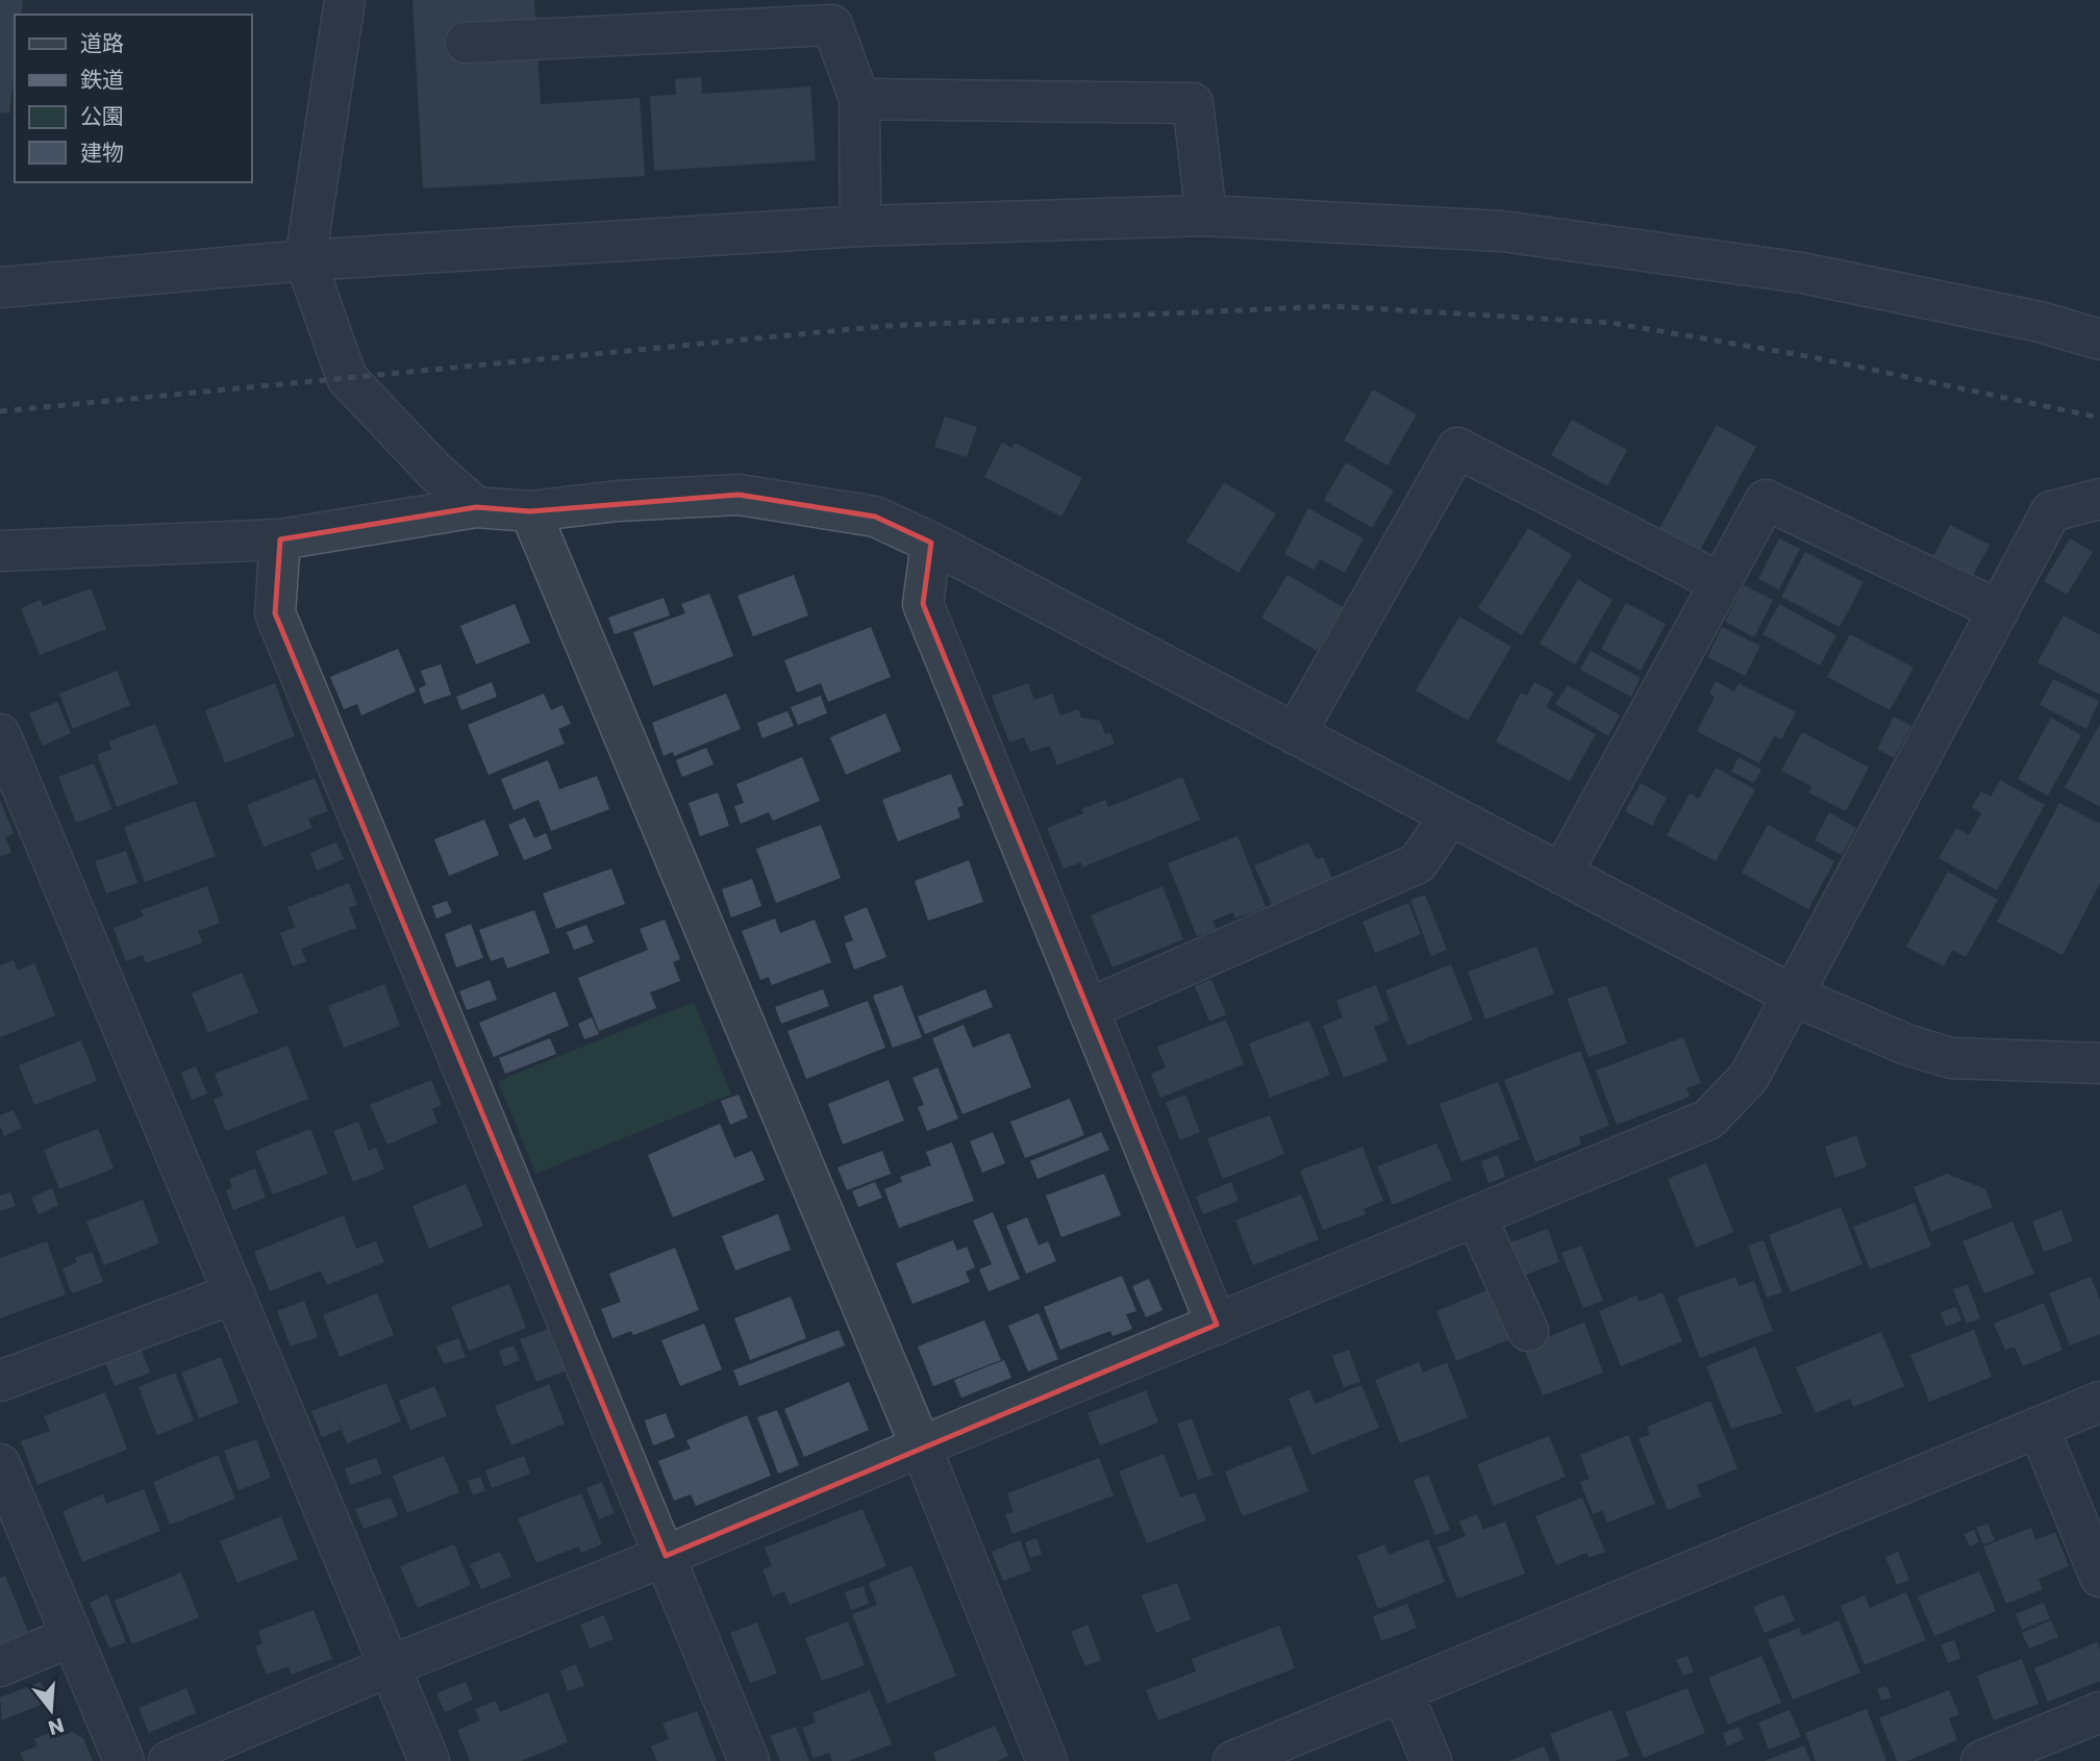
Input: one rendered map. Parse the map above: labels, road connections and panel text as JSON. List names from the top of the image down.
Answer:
{
  "legend": [
    "道路",
    "鉄道",
    "公園",
    "建物"
  ],
  "north": "bottom"
}
